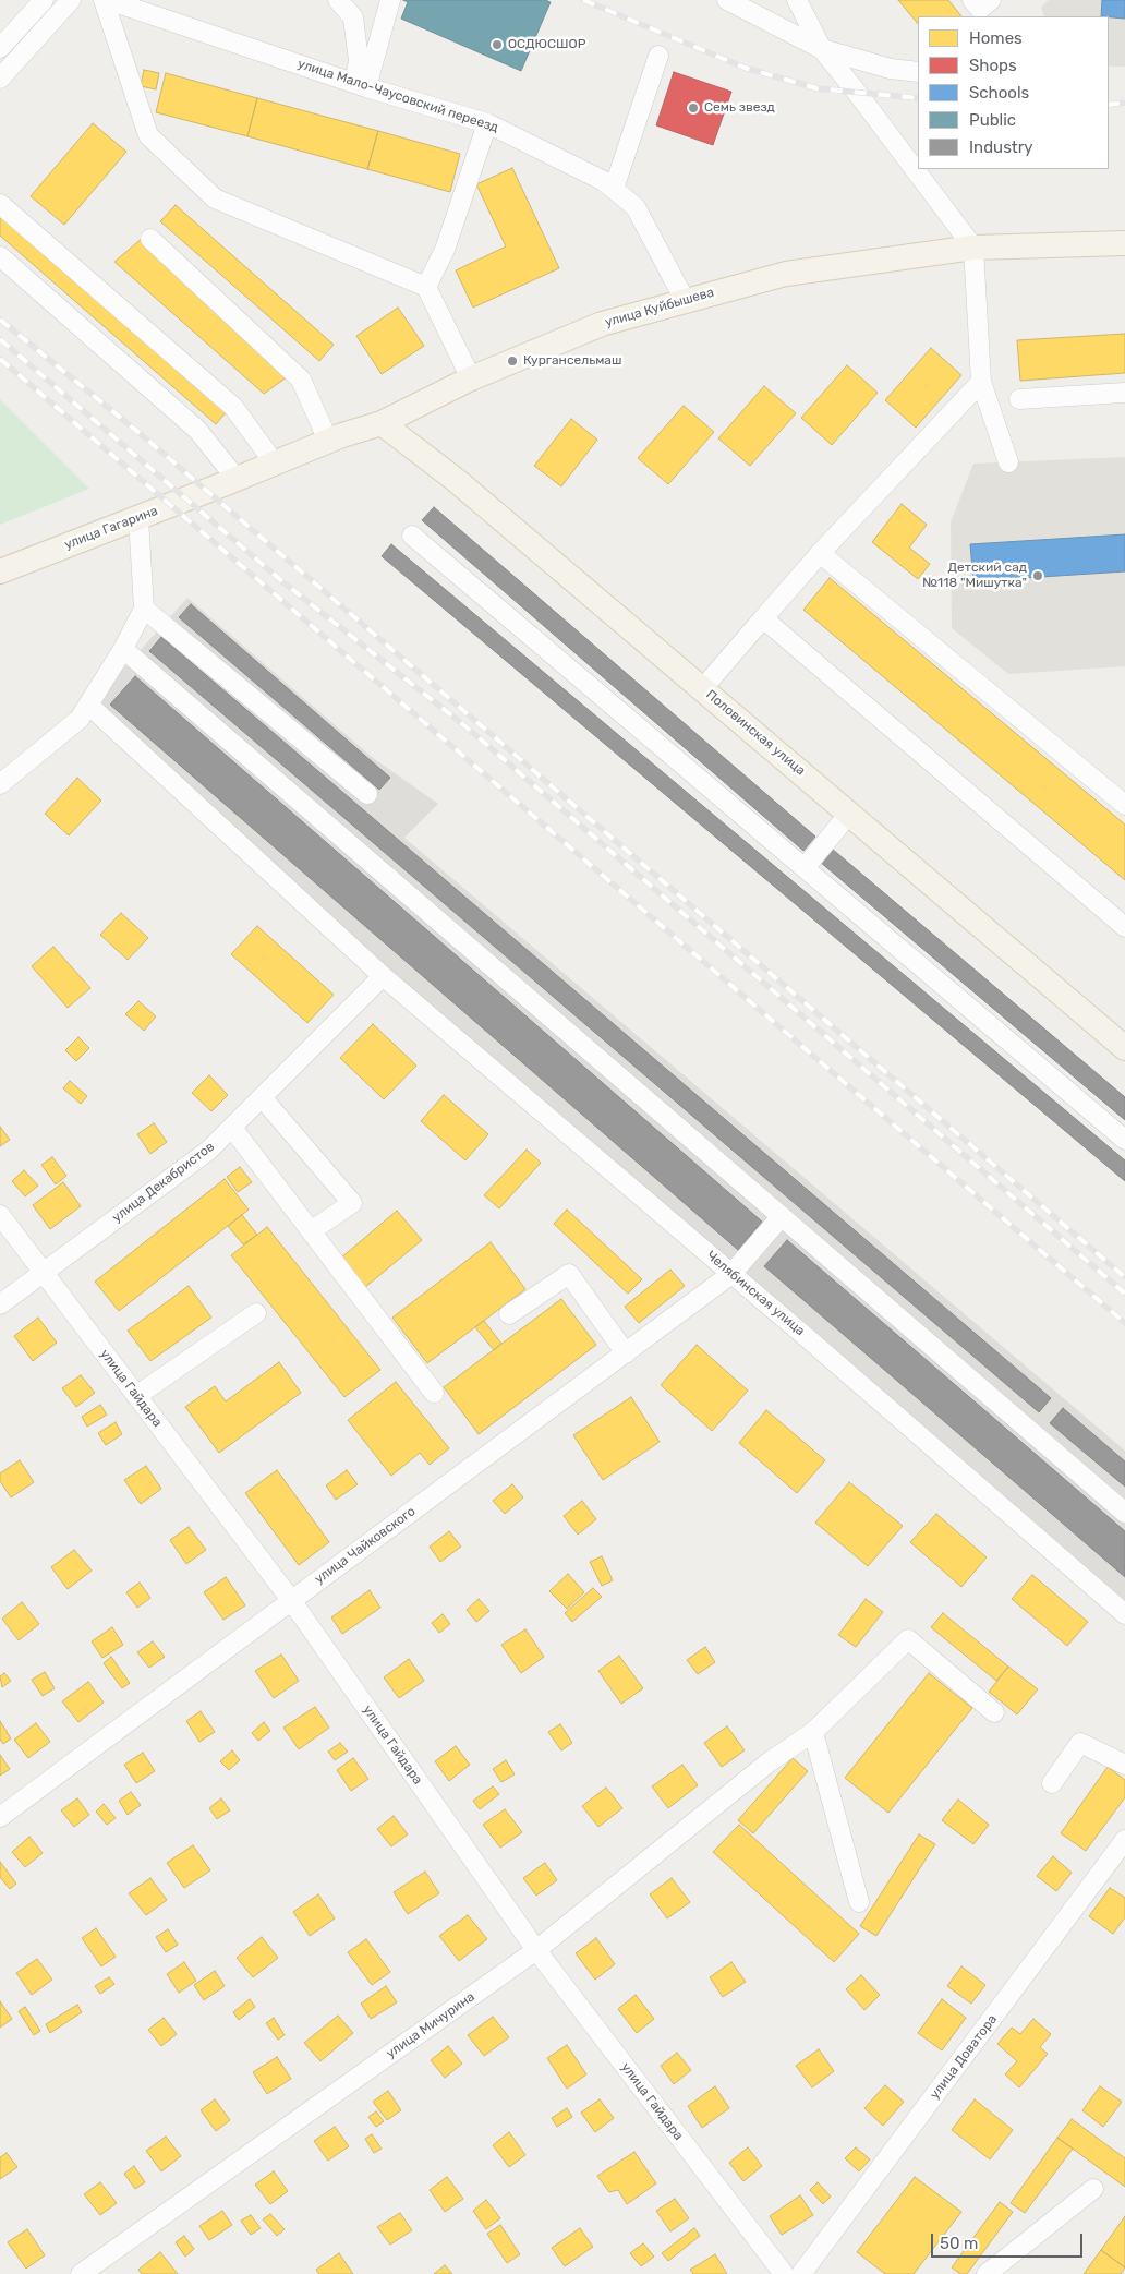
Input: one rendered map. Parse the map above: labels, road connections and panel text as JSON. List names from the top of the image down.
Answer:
{
  "streets": {
    "main road": ["улица Куйбышева", "улица Гагарина", "Половинская улица"],
    "street": [
      "улица Мало-Чаусовский переезд",
      "улица Декабристов",
      "Челябинская улица",
      "улица Гайдара",
      "улица Чайковского",
      "улица Мичурина",
      "улица Доватора"
    ]
  },
  "crossings": [
    ["улица Мало-Чаусовский переезд", "улица Куйбышева"],
    ["улица Куйбышева", "улица Гагарина"],
    ["улица Куйбышева", "Половинская улица"],
    ["улица Декабристов", "Челябинская улица"],
    ["улица Декабристов", "улица Гайдара"],
    ["Челябинская улица", "улица Чайковского"],
    ["улица Гайдара", "улица Чайковского"],
    ["улица Гайдара", "улица Мичурина"]
  ],
  "places": [
    "ОСДЮСШОР",
    "Семь звезд",
    "Кургансельмаш",
    "Детский сад №118 \"Мишутка\""
  ],
  "legend": [
    "Homes",
    "Shops",
    "Schools",
    "Public",
    "Industry"
  ],
  "scale_bar": "50 m"
}
